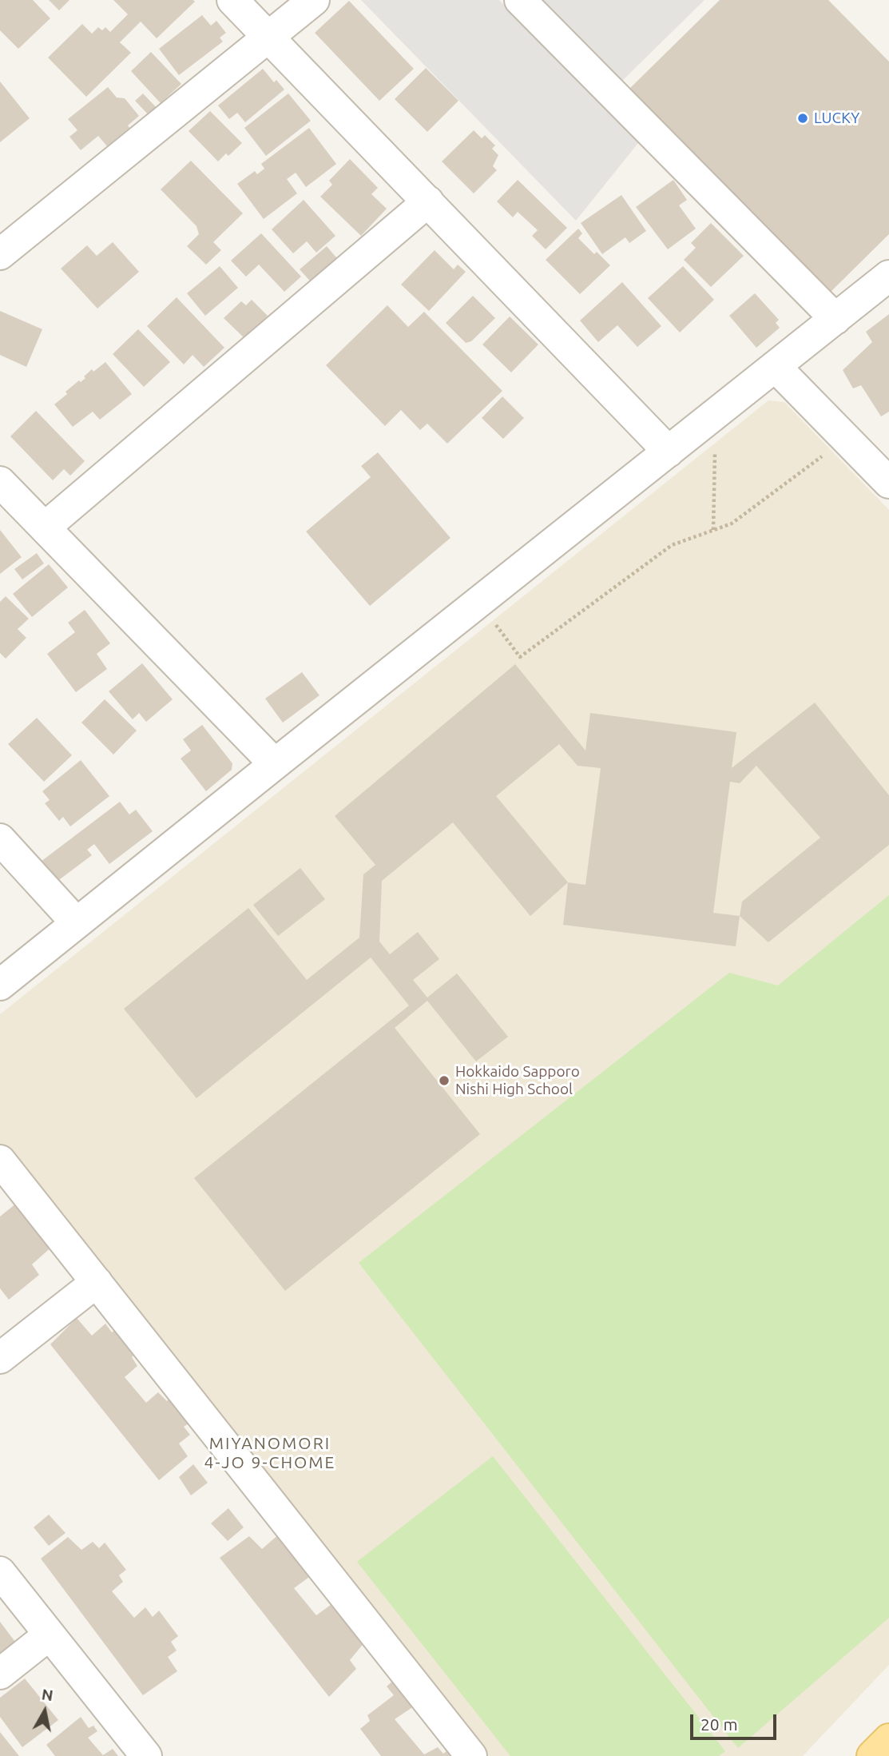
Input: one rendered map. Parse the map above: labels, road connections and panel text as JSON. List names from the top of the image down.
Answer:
{
  "districts": ["MIYANOMORI 4-JO 9-CHOME"],
  "places": ["LUCKY", "Hokkaido Sapporo Nishi High School"],
  "scale_bar": "20 m",
  "north": "top"
}
